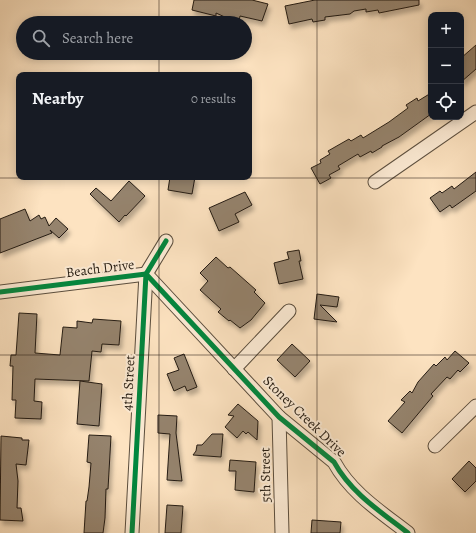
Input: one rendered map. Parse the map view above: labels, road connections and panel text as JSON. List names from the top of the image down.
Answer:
{
  "streets": {
    "street": [
      "Beach Drive",
      "4th Street",
      "Stoney Creek Drive",
      "5th Street"
    ]
  },
  "crossings": [
    ["Beach Drive", "4th Street"],
    ["Beach Drive", "Stoney Creek Drive"],
    ["Stoney Creek Drive", "5th Street"]
  ],
  "page": {
    "map_buttons": ["+", "−"],
    "search": "Search here",
    "heading": ["Nearby", "0 results"]
  }
}
